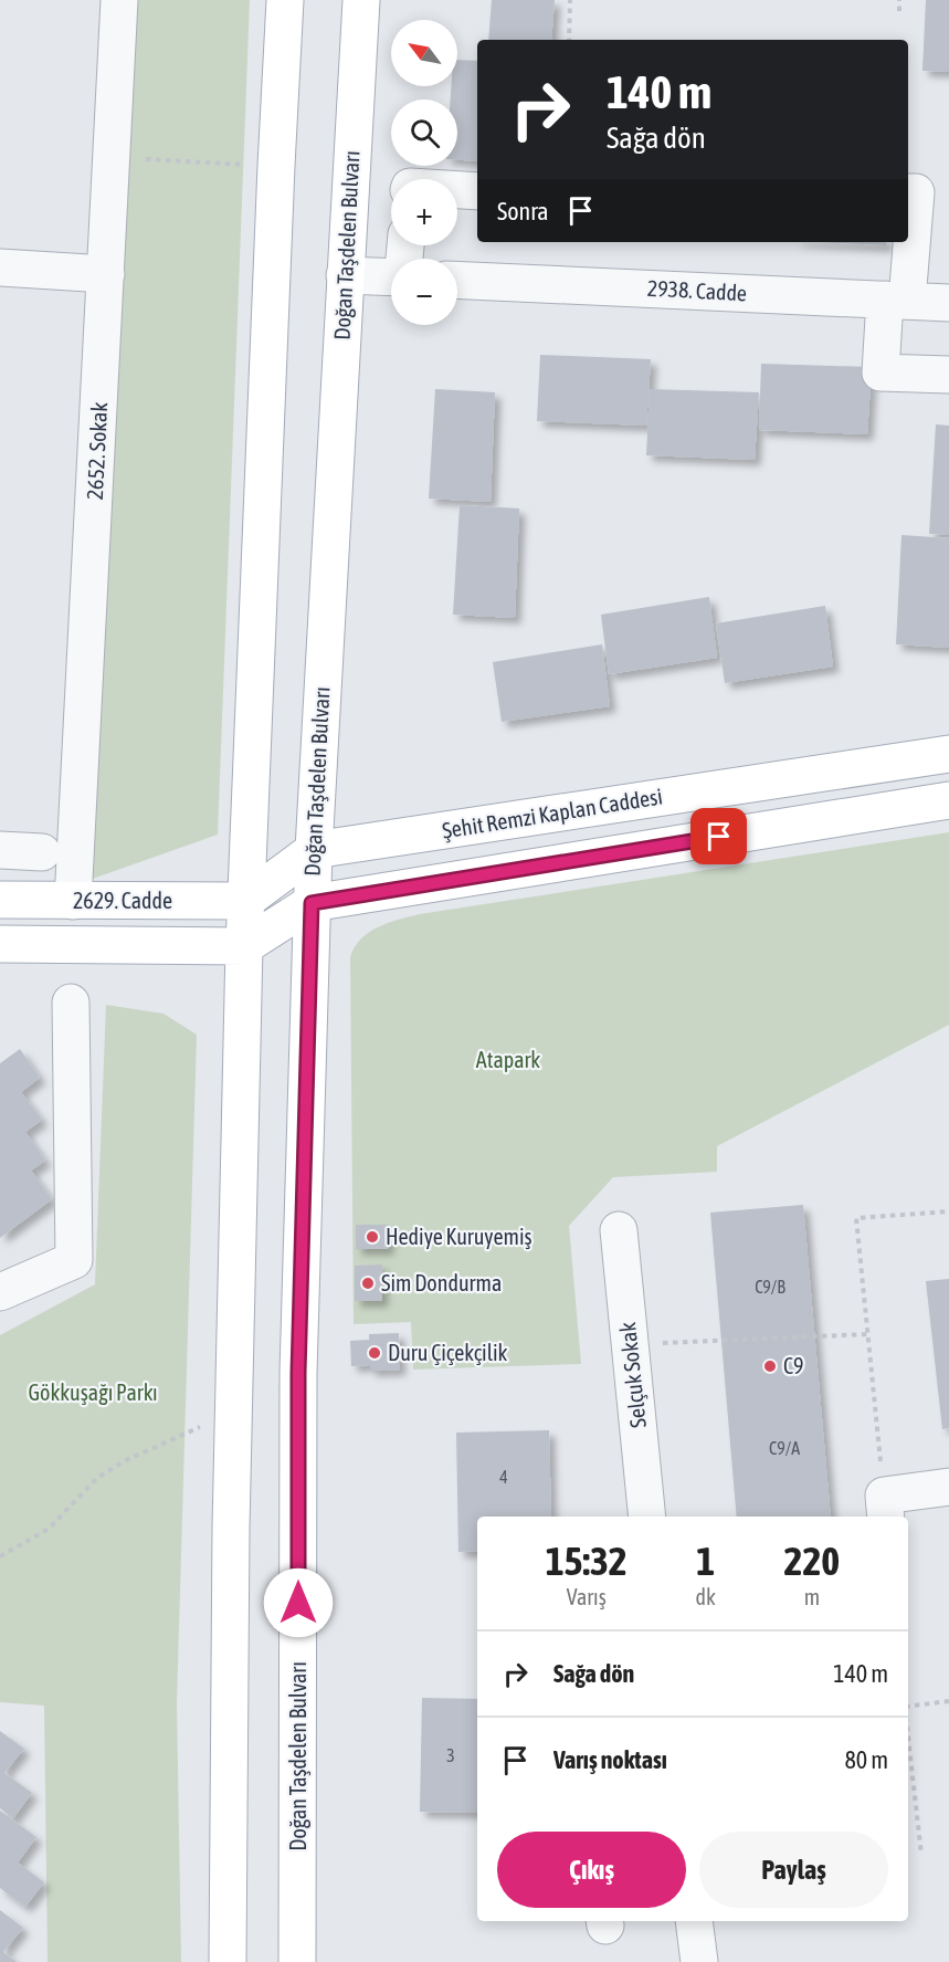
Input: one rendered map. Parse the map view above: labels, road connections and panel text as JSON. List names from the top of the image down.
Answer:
{
  "streets": {
    "main road": ["Doğan Taşdelen Bulvarı", "Şehit Remzi Kaplan Caddesi", "2629. Cadde"],
    "street": ["2938. Cadde", "2652. Sokak", "Selçuk Sokak"]
  },
  "crossings": [
    ["Doğan Taşdelen Bulvarı", "Şehit Remzi Kaplan Caddesi"],
    ["2652. Sokak", "2629. Cadde"]
  ],
  "parks": ["Atapark", "Gökkuşağı Parkı"],
  "places": [
    "Hediye Kuruyemiş",
    "Sim Dondurma",
    "Duru Çiçekçilik",
    "C9"
  ],
  "house_numbers": [
    "C9/B",
    "C9/A",
    "4",
    "3"
  ],
  "north": "top left",
  "page": {
    "map_buttons": ["+", "−"],
    "turn": ["140 m", "Sağa dön"],
    "then": "Sonra",
    "eta": [
      "15:32",
      "Varış",
      "1",
      "dk",
      "220",
      "m"
    ],
    "list": [
      {
        "name": "Sağa dön",
        "value": "140 m"
      },
      {
        "name": "Varış noktası",
        "value": "80 m"
      }
    ],
    "buttons": ["Çıkış", "Paylaş"]
  }
}
